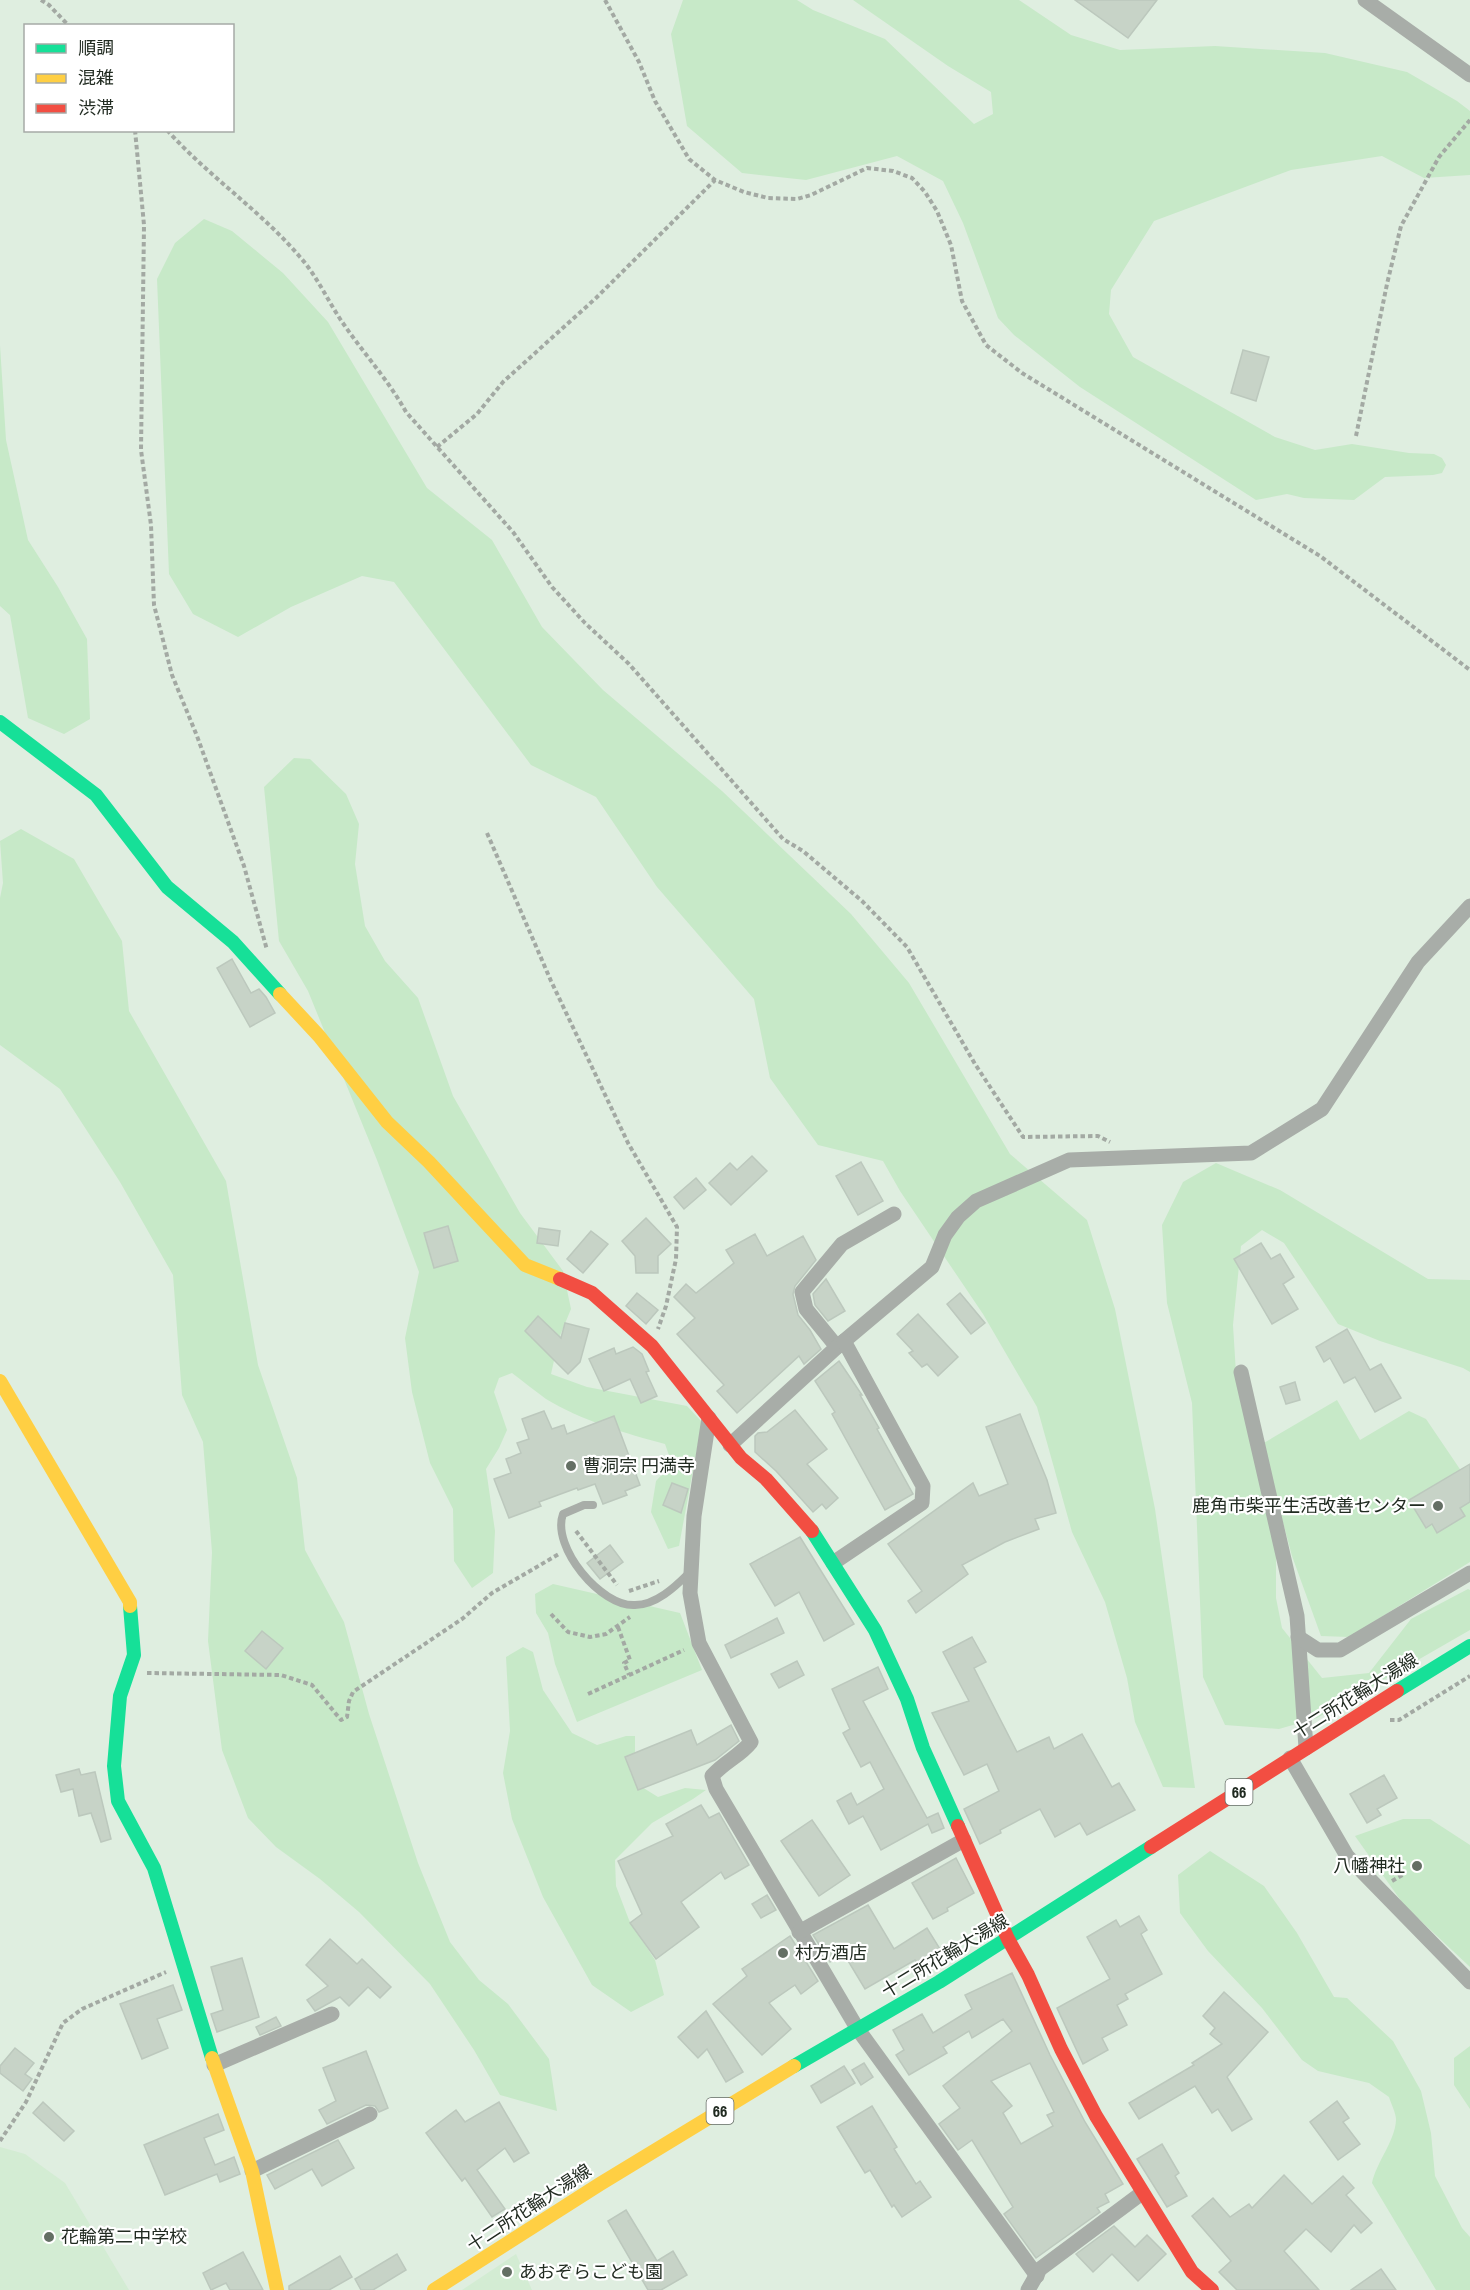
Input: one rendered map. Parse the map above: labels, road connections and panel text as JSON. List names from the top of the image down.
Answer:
{
  "streets": {
    "street": ["十二所花輪大湯線", "66"]
  },
  "places": [
    "曹洞宗 円満寺",
    "鹿角市柴平生活改善センター",
    "八幡神社",
    "村方酒店",
    "花輪第二中学校",
    "あおぞらこども園"
  ],
  "legend": ["順調", "混雑", "渋滞"]
}
